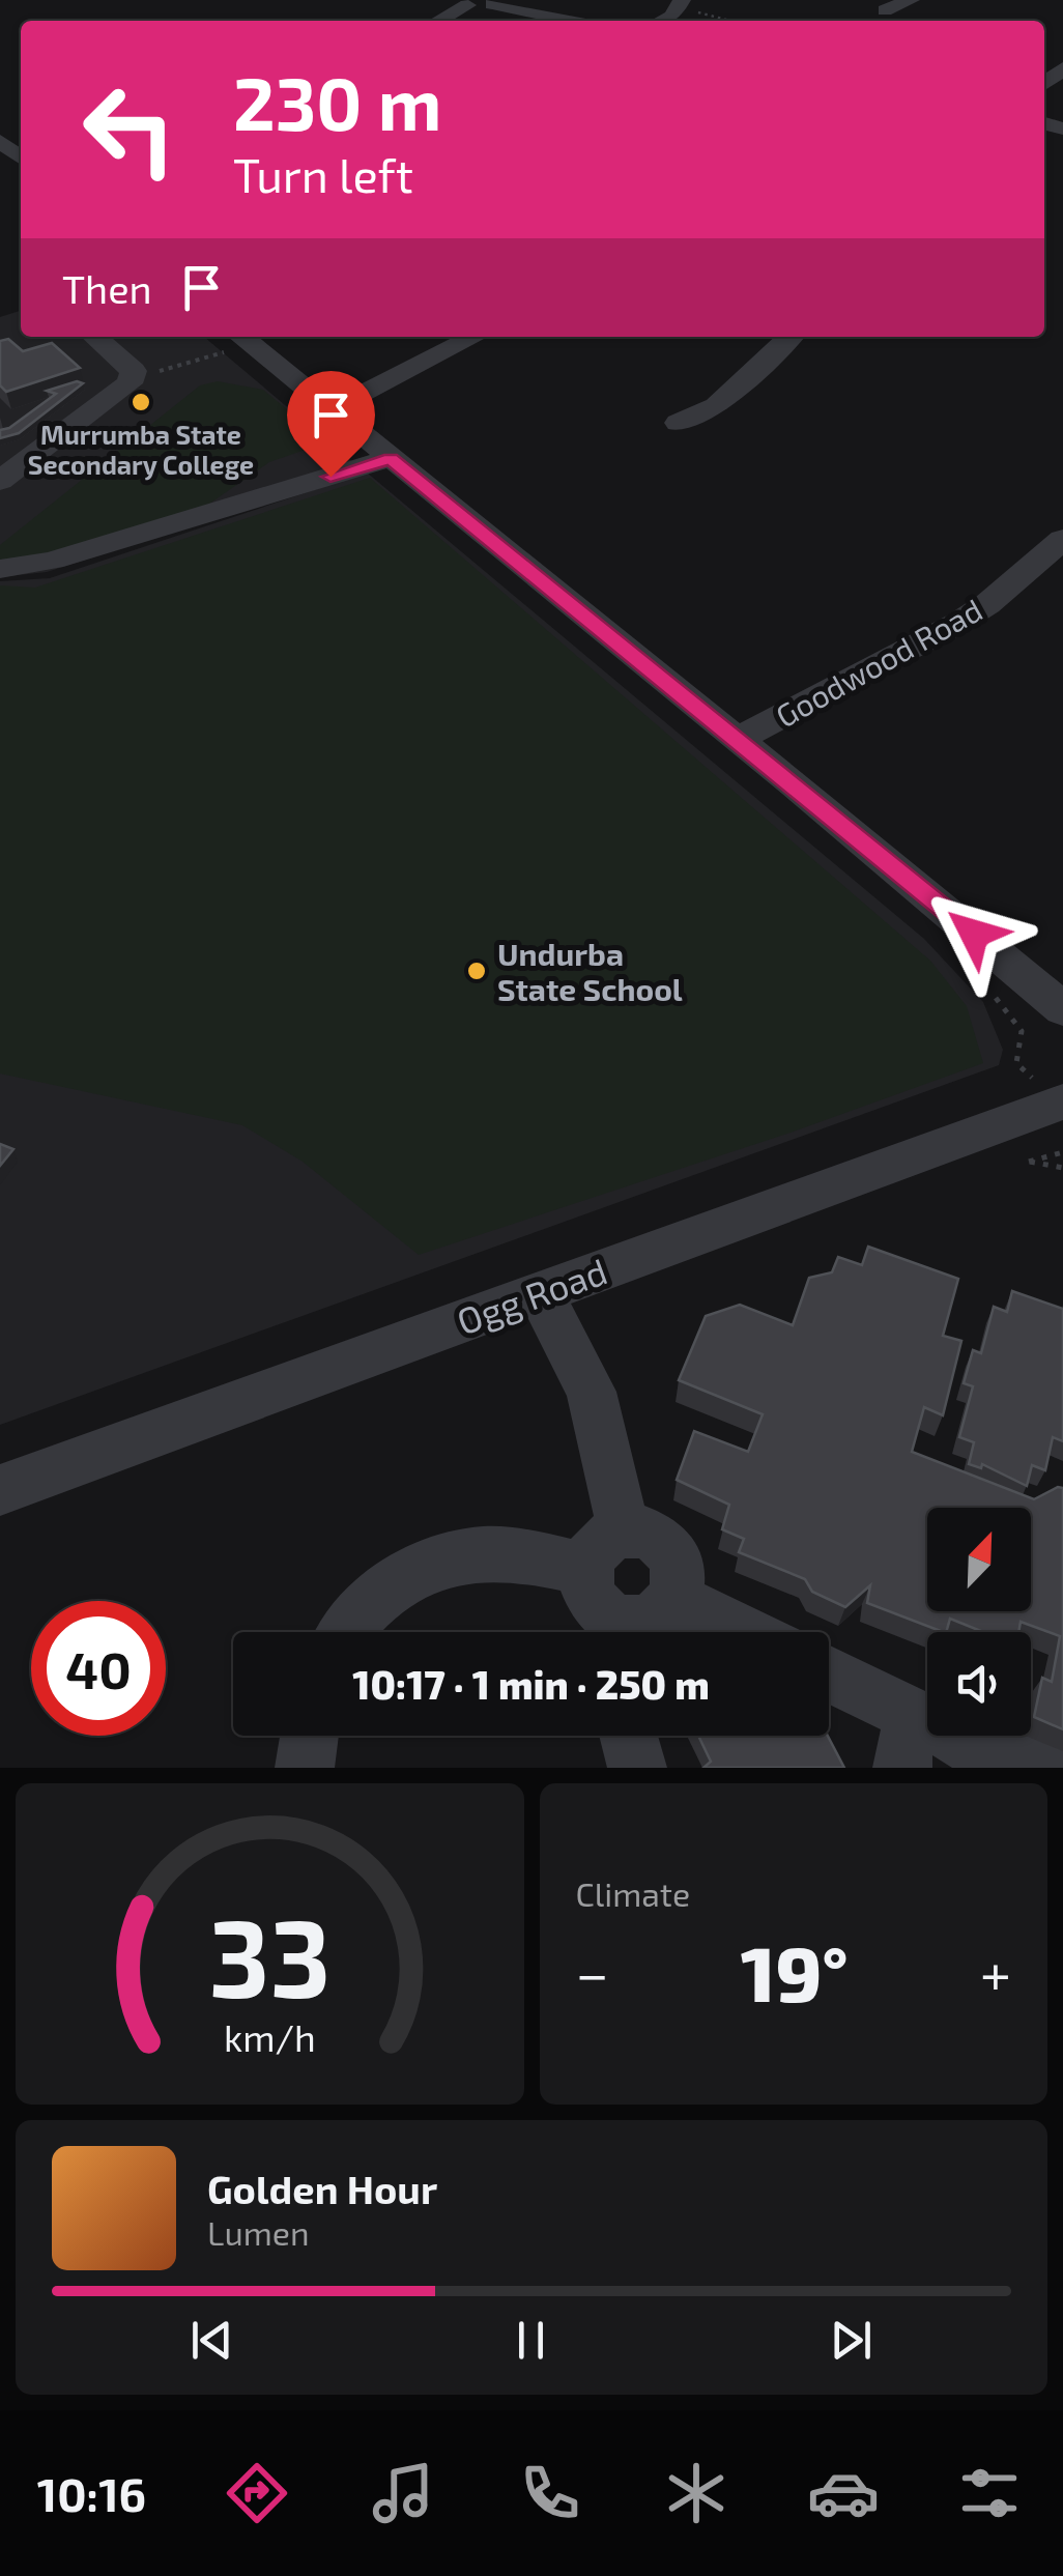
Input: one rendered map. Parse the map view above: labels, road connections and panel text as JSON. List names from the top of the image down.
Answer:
{
  "streets": {
    "street": ["Goodwood Road", "Ogg Road"]
  },
  "places": ["Murrumba State Secondary College", "Undurba State School"],
  "north": "top right",
  "page": {
    "turn": ["230 m", "Turn left"],
    "then": "Then",
    "limit": "40",
    "trip": "10:17 · 1 min · 250 m",
    "tile": "Climate",
    "heat": ["−", "19°", "+"],
    "song": ["Golden Hour", "Lumen"],
    "tabs": "10:16",
    "gauge": ["33", "km/h"]
  }
}
